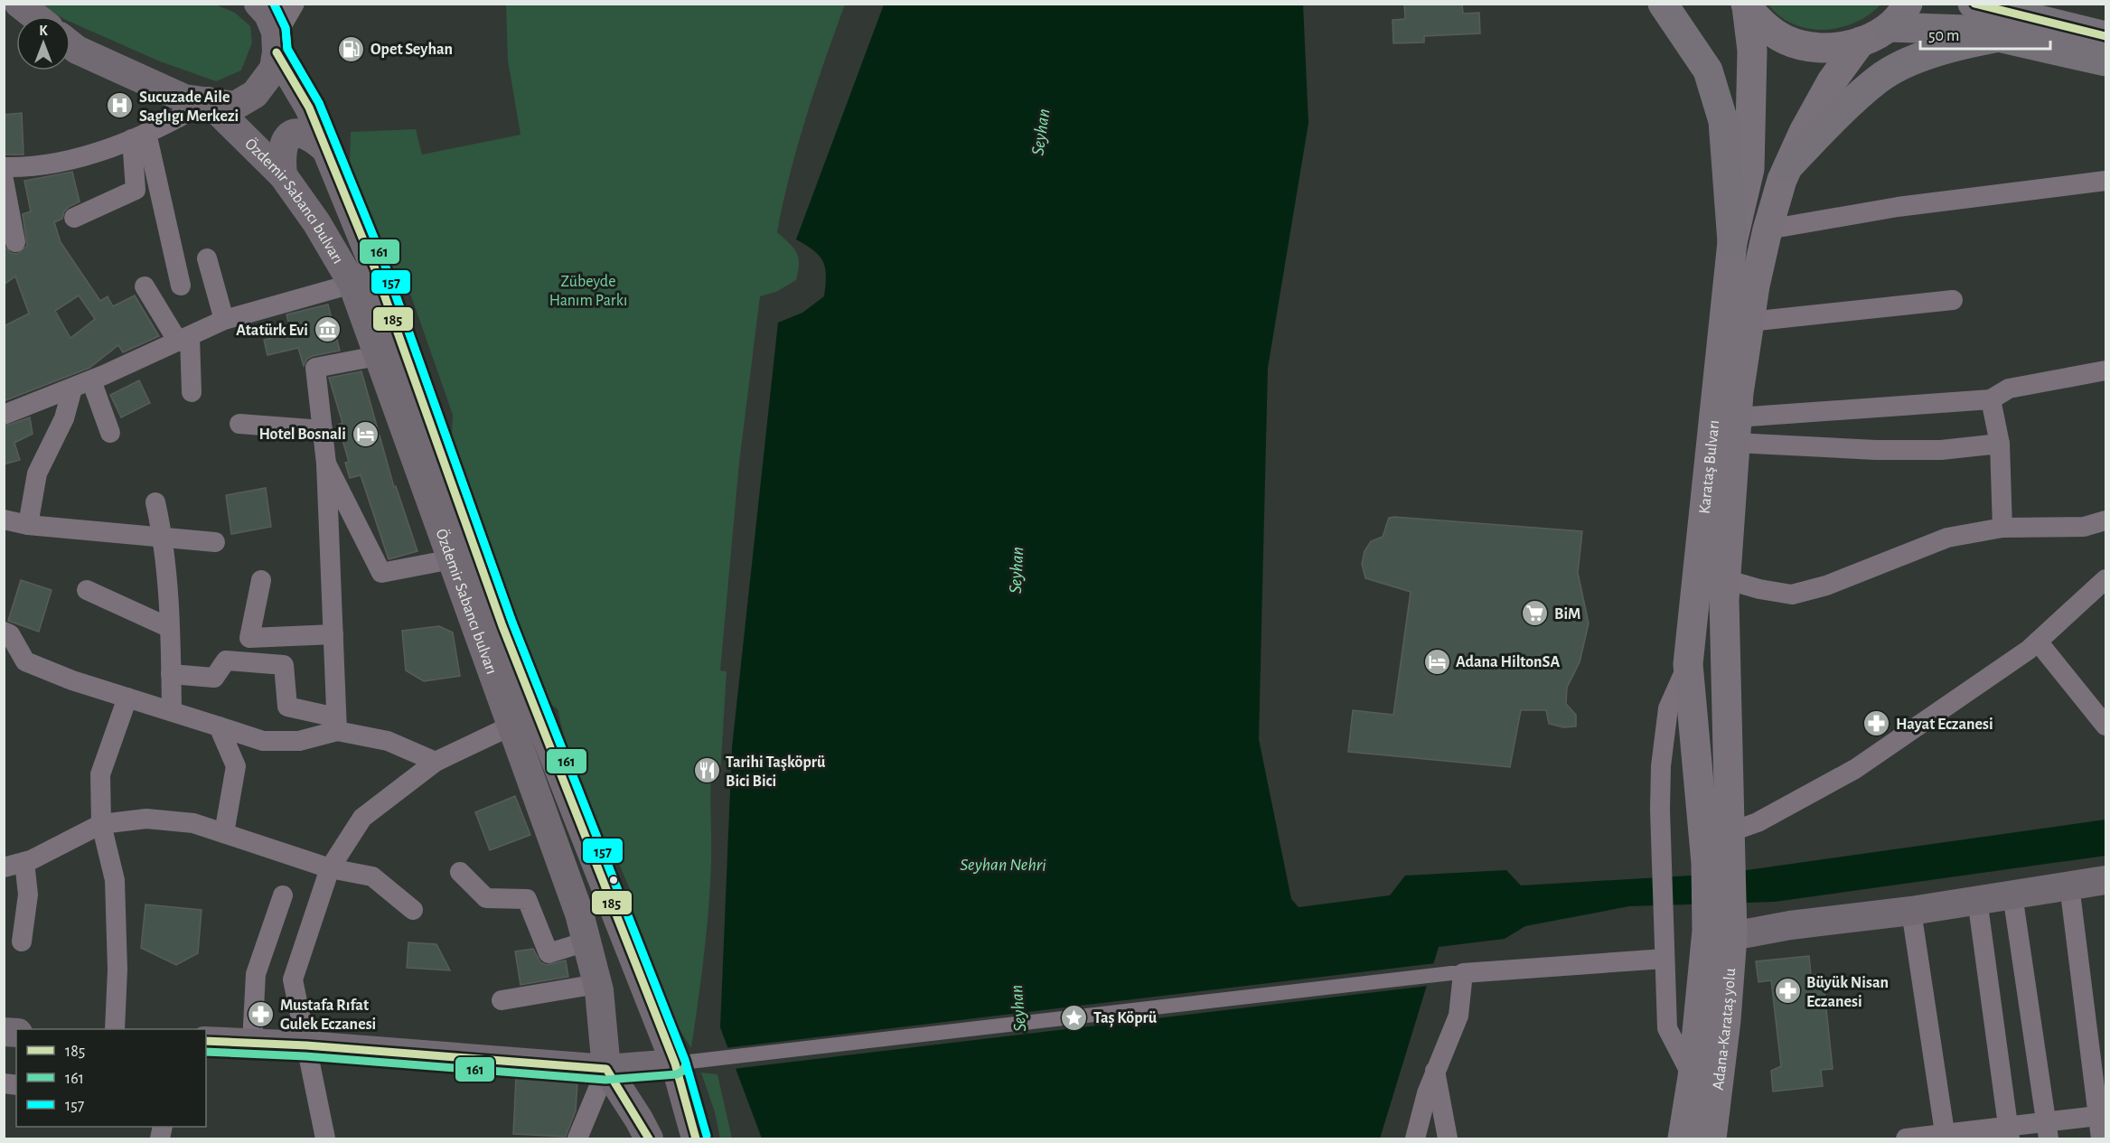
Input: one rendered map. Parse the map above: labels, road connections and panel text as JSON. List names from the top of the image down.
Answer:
{
  "streets": {
    "main road": ["Özdemir Sabancı bulvarı", "Karataş Bulvarı", "Adana-Karataş yolu"]
  },
  "crossings": [
    ["Karataş Bulvarı", "Adana-Karataş yolu"]
  ],
  "water": ["Seyhan", "Seyhan Nehri"],
  "parks": ["Zübeyde Hanım Parkı"],
  "places": {
    "fuel station": ["Opet Seyhan"],
    "hospital": ["Sucuzade Aile Saglıgı Merkezi"],
    "museum": ["Atatürk Evi"],
    "hotel": ["Hotel Bosnali", "Adana HiltonSA"],
    "supermarket": ["BiM"],
    "pharmacy": ["Hayat Eczanesi", "Büyük Nisan Eczanesi", "Mustafa Rıfat Gulek Eczanesi"],
    "restaurant": ["Tarihi Taşköprü Bici Bici"],
    "place": ["Taș Köprü"]
  },
  "lines": ["transit line 185", "transit line 161", "transit line 157"],
  "legend": ["185", "161", "157"],
  "scale_bar": "50 m",
  "north": "top"
}
